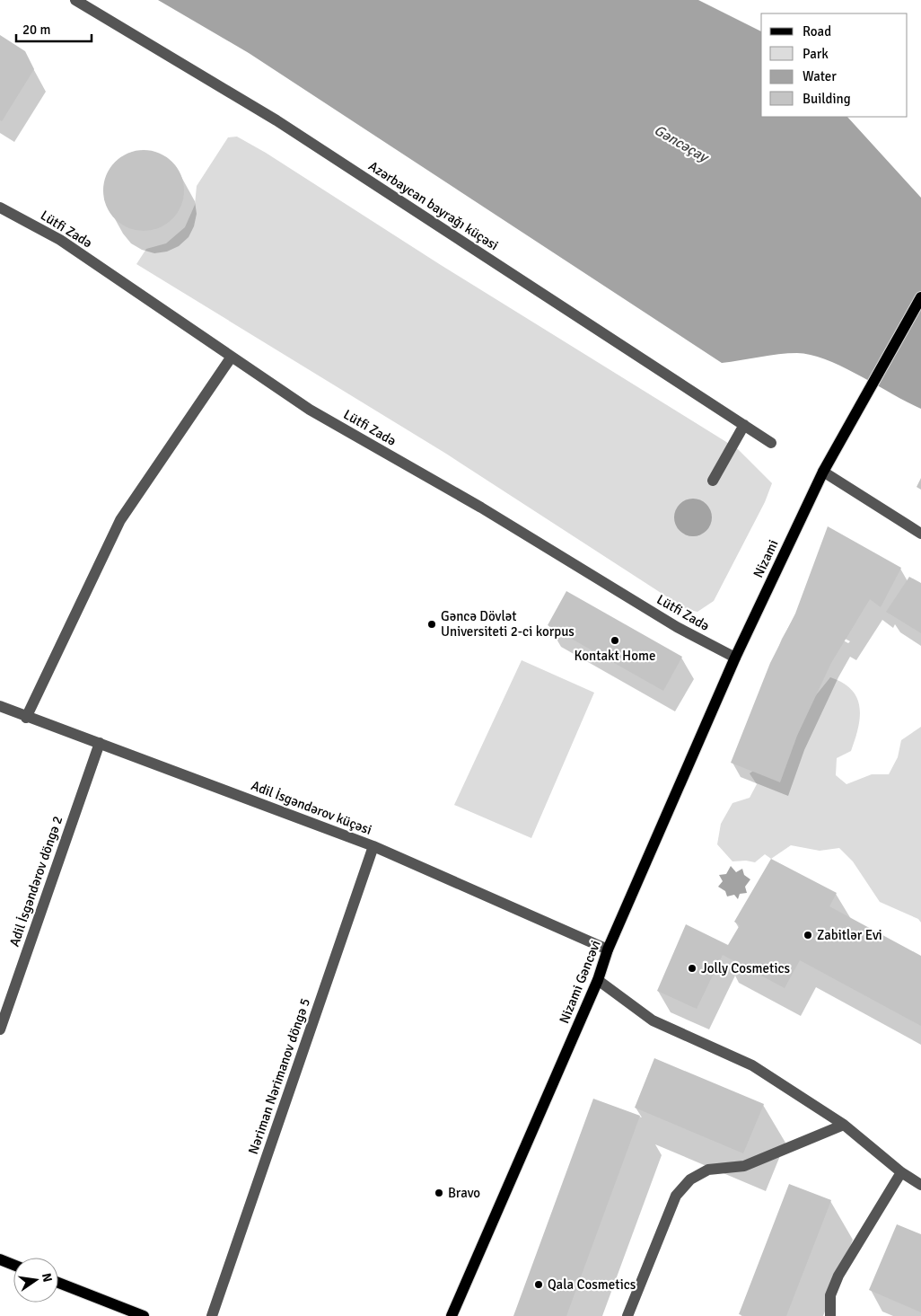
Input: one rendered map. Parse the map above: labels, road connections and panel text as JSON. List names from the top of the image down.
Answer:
{
  "streets": {
    "main road": ["Nizami", "Nizami Gəncəvi"],
    "street": [
      "Azərbaycan bayrağı küçəsi",
      "Lütfi Zadə",
      "Adil İsgəndərov küçəsi",
      "Adil İsgəndərov döngə 2",
      "Nəriman Nərimanov döngə 5"
    ]
  },
  "crossings": [
    ["Lütfi Zadə", "Nizami"],
    ["Lütfi Zadə", "Nizami Gəncəvi"],
    ["Nizami", "Nizami Gəncəvi"],
    ["Adil İsgəndərov küçəsi", "Adil İsgəndərov döngə 2"],
    ["Adil İsgəndərov küçəsi", "Nizami Gəncəvi"],
    ["Adil İsgəndərov küçəsi", "Nəriman Nərimanov döngə 5"]
  ],
  "water": ["Gəncəçay"],
  "places": [
    "Gəncə Dövlət Universiteti 2-ci korpus",
    "Kontakt Home",
    "Zabitlər Evi",
    "Jolly Cosmetics",
    "Bravo",
    "Qala Cosmetics"
  ],
  "legend": [
    "Road",
    "Park",
    "Water",
    "Building"
  ],
  "scale_bar": "20 m",
  "north": "right"
}
